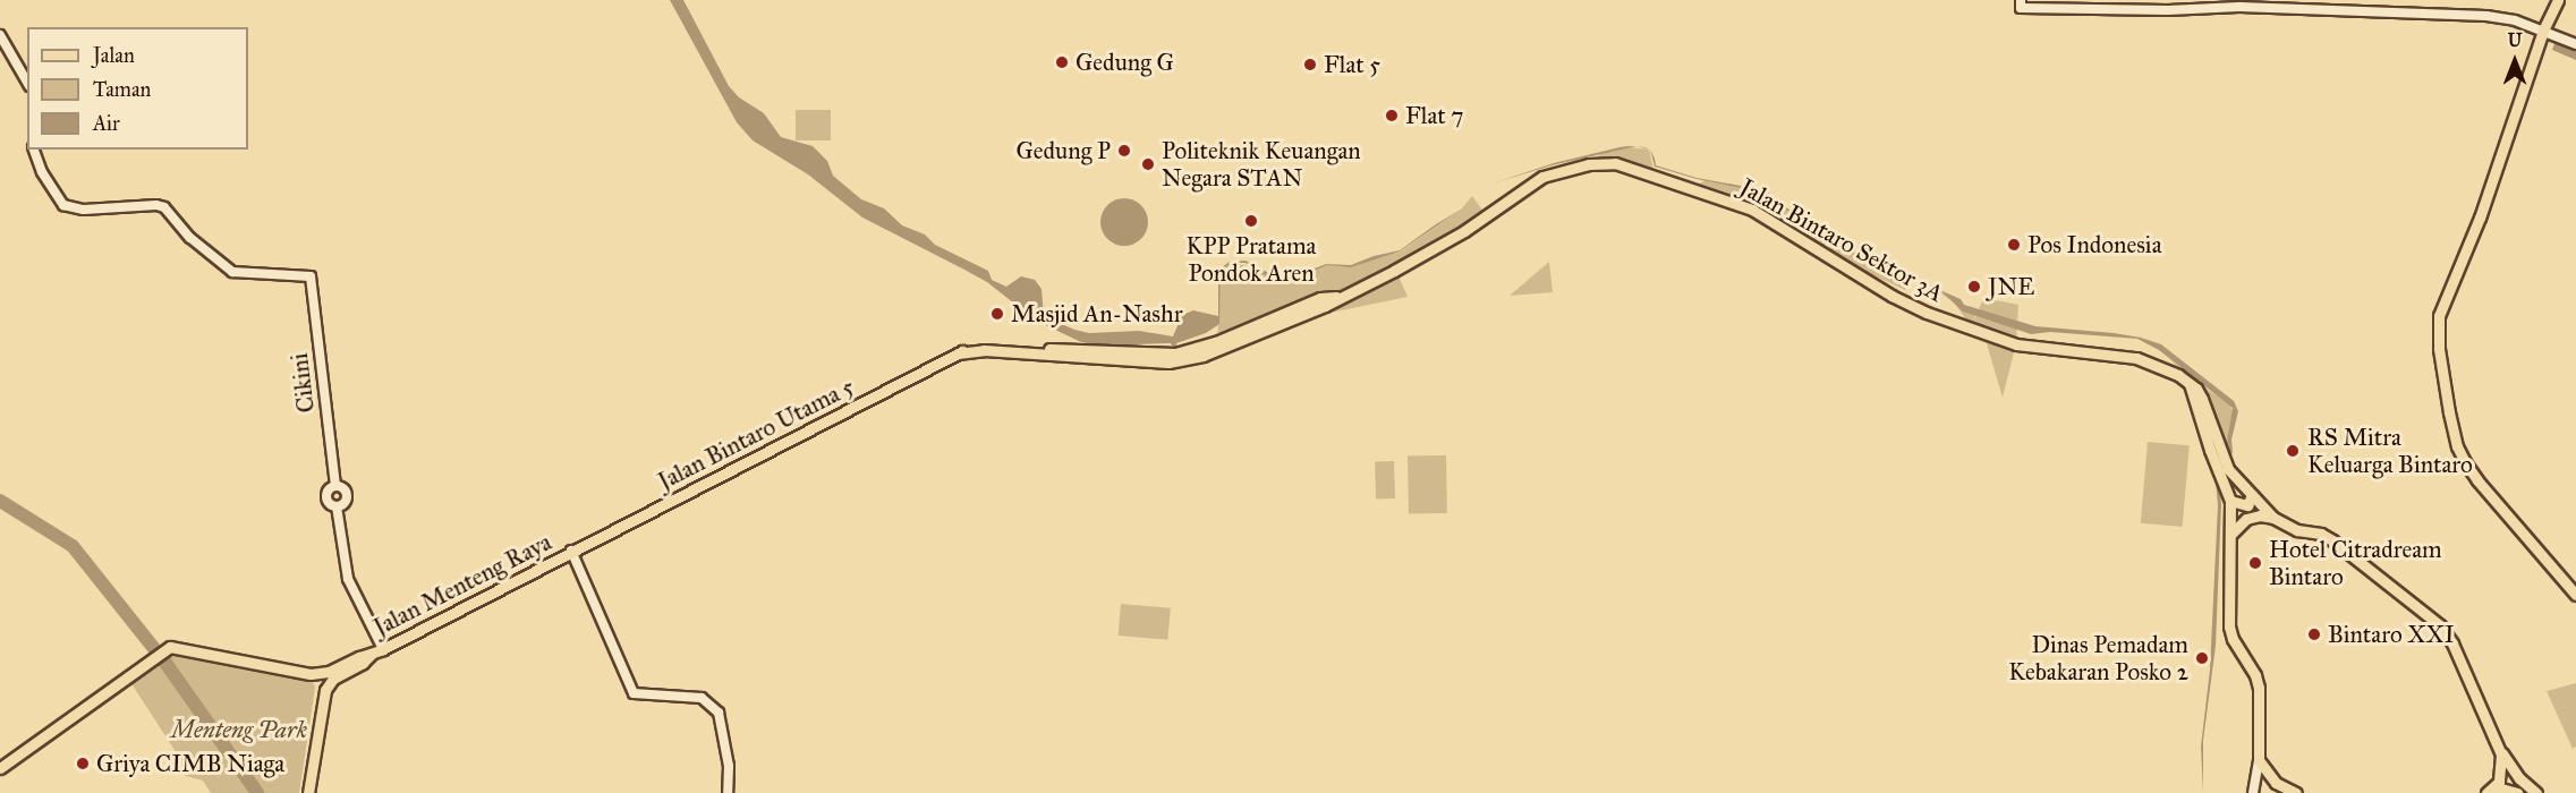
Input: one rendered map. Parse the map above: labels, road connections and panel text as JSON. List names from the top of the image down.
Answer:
{
  "streets": {
    "main road": ["Jalan Bintaro Sektor 3A", "Jalan Bintaro Utama 5", "Jalan Menteng Raya"],
    "street": ["Cikini"]
  },
  "crossings": [
    ["Jalan Bintaro Sektor 3A", "Jalan Bintaro Utama 5"],
    ["Jalan Bintaro Utama 5", "Jalan Menteng Raya"]
  ],
  "parks": ["Menteng Park"],
  "places": [
    "Gedung G",
    "Flat 5",
    "Flat 7",
    "Gedung P",
    "Politeknik Keuangan Negara STAN",
    "KPP Pratama Pondok Aren",
    "Pos Indonesia",
    "JNE",
    "Masjid An-Nashr",
    "RS Mitra Keluarga Bintaro",
    "Hotel Citradream Bintaro",
    "Bintaro XXI",
    "Dinas Pemadam Kebakaran Posko 2",
    "Griya CIMB Niaga"
  ],
  "legend": ["Jalan", "Taman", "Air"],
  "north": "top"
}
